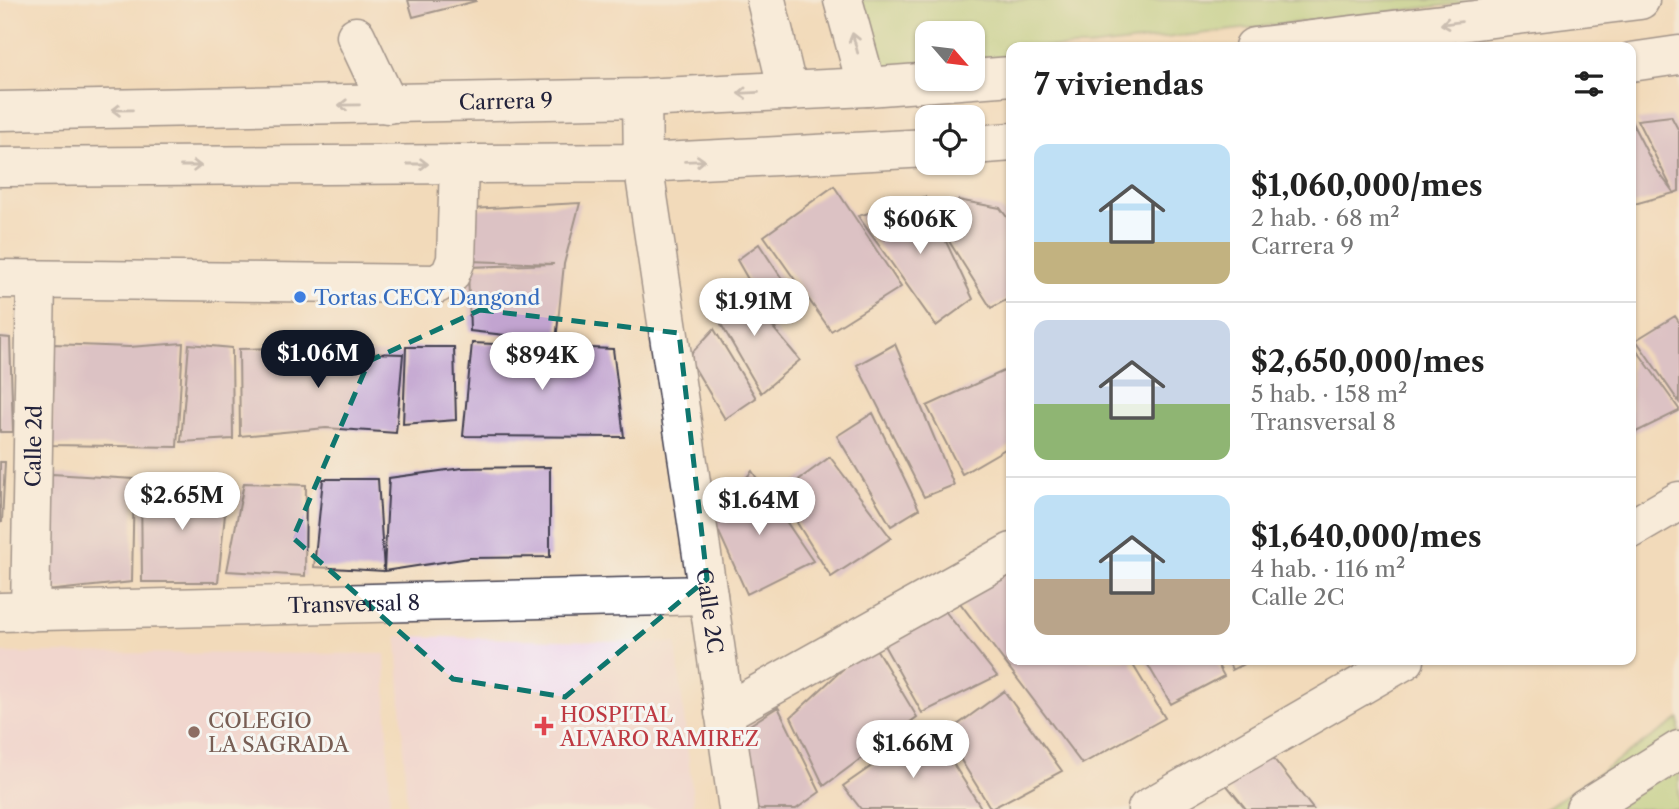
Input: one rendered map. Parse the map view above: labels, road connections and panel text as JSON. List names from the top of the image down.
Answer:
{
  "streets": {
    "main road": [
      "Carrera 9",
      "Calle 2d",
      "Transversal 8",
      "Calle 2C"
    ]
  },
  "crossings": [
    ["Carrera 9", "Calle 2C"],
    ["Calle 2d", "Transversal 8"],
    ["Transversal 8", "Calle 2C"]
  ],
  "places": {
    "other": ["Tortas CECY Dangond", "COLEGIO LA SAGRADA"],
    "health": ["HOSPITAL ALVARO RAMIREZ"]
  },
  "north": "bottom right",
  "page": {
    "heading": "7 viviendas",
    "list": [
      {
        "name": "$1,060,000/mes",
        "note": "2 hab. · 68 m² · Carrera 9"
      },
      {
        "name": "$2,650,000/mes",
        "note": "5 hab. · 158 m² · Transversal 8"
      },
      {
        "name": "$1,640,000/mes",
        "note": "4 hab. · 116 m² · Calle 2C"
      }
    ],
    "price": [
      "$606K",
      "$1.91M",
      "$1.06M",
      "$894K",
      "$2.65M",
      "$1.64M",
      "$1.66M"
    ]
  }
}
